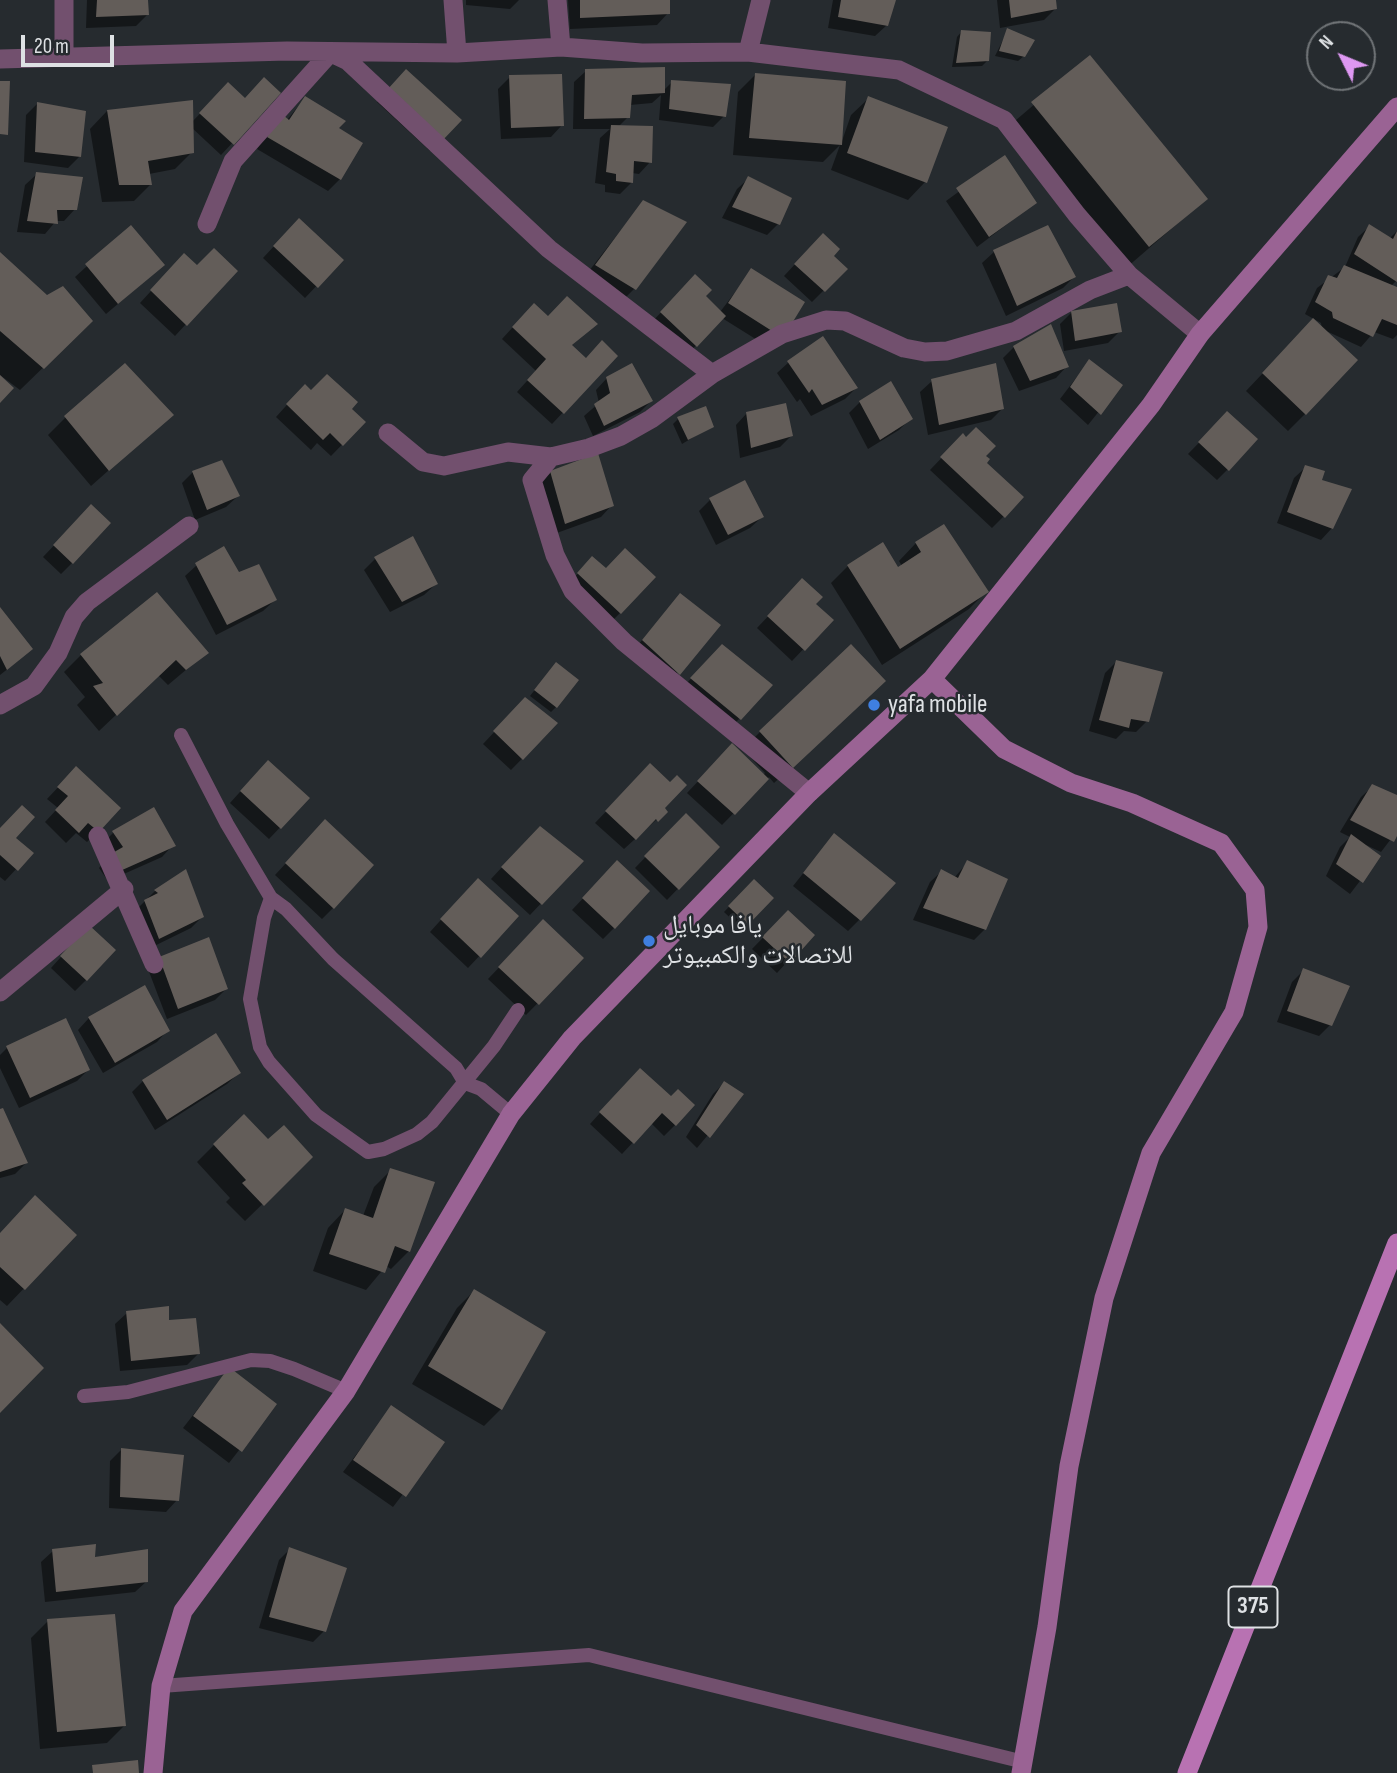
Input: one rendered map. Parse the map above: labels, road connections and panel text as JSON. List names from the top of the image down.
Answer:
{
  "streets": {
    "main road": ["375"]
  },
  "places": ["yafa mobile", "يافا موبايل للاتصالات والكمبيوتر"],
  "scale_bar": "20 m",
  "north": "top left"
}
